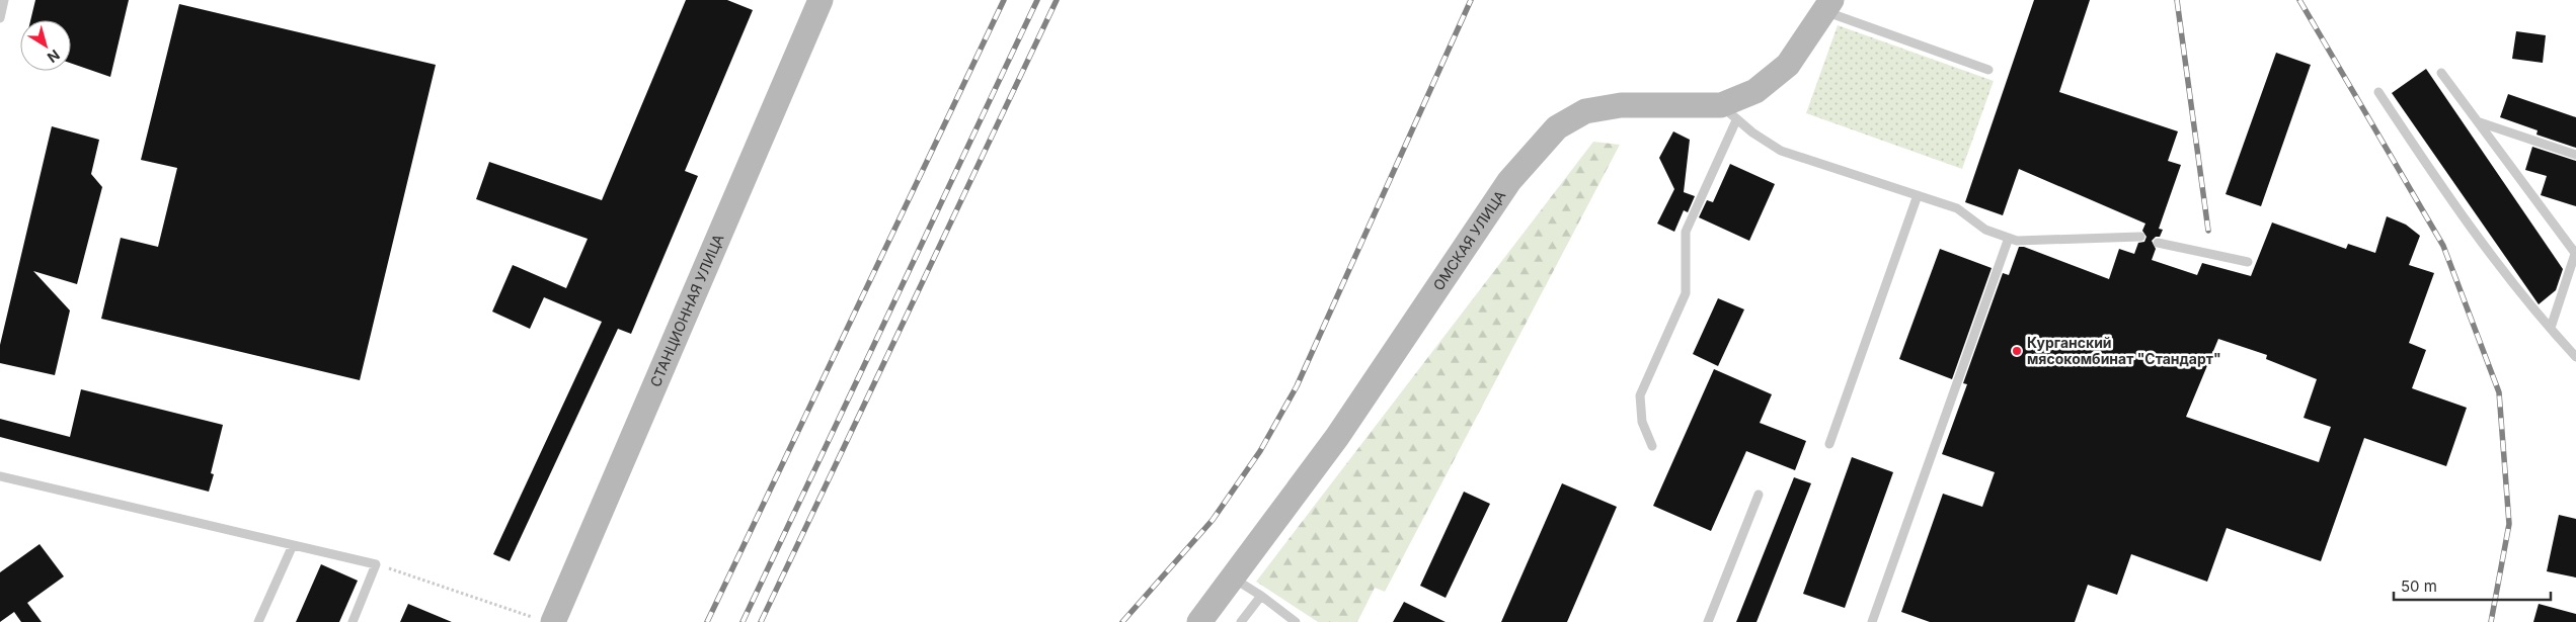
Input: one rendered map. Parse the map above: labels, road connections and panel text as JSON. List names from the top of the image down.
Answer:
{
  "streets": {
    "main road": ["ОМСКАЯ УЛИЦА", "СТАНЦИОННАЯ УЛИЦА"]
  },
  "places": ["Курганский мясокомбинат \"Стандарт\""],
  "scale_bar": "50 m",
  "north": "bottom right"
}
